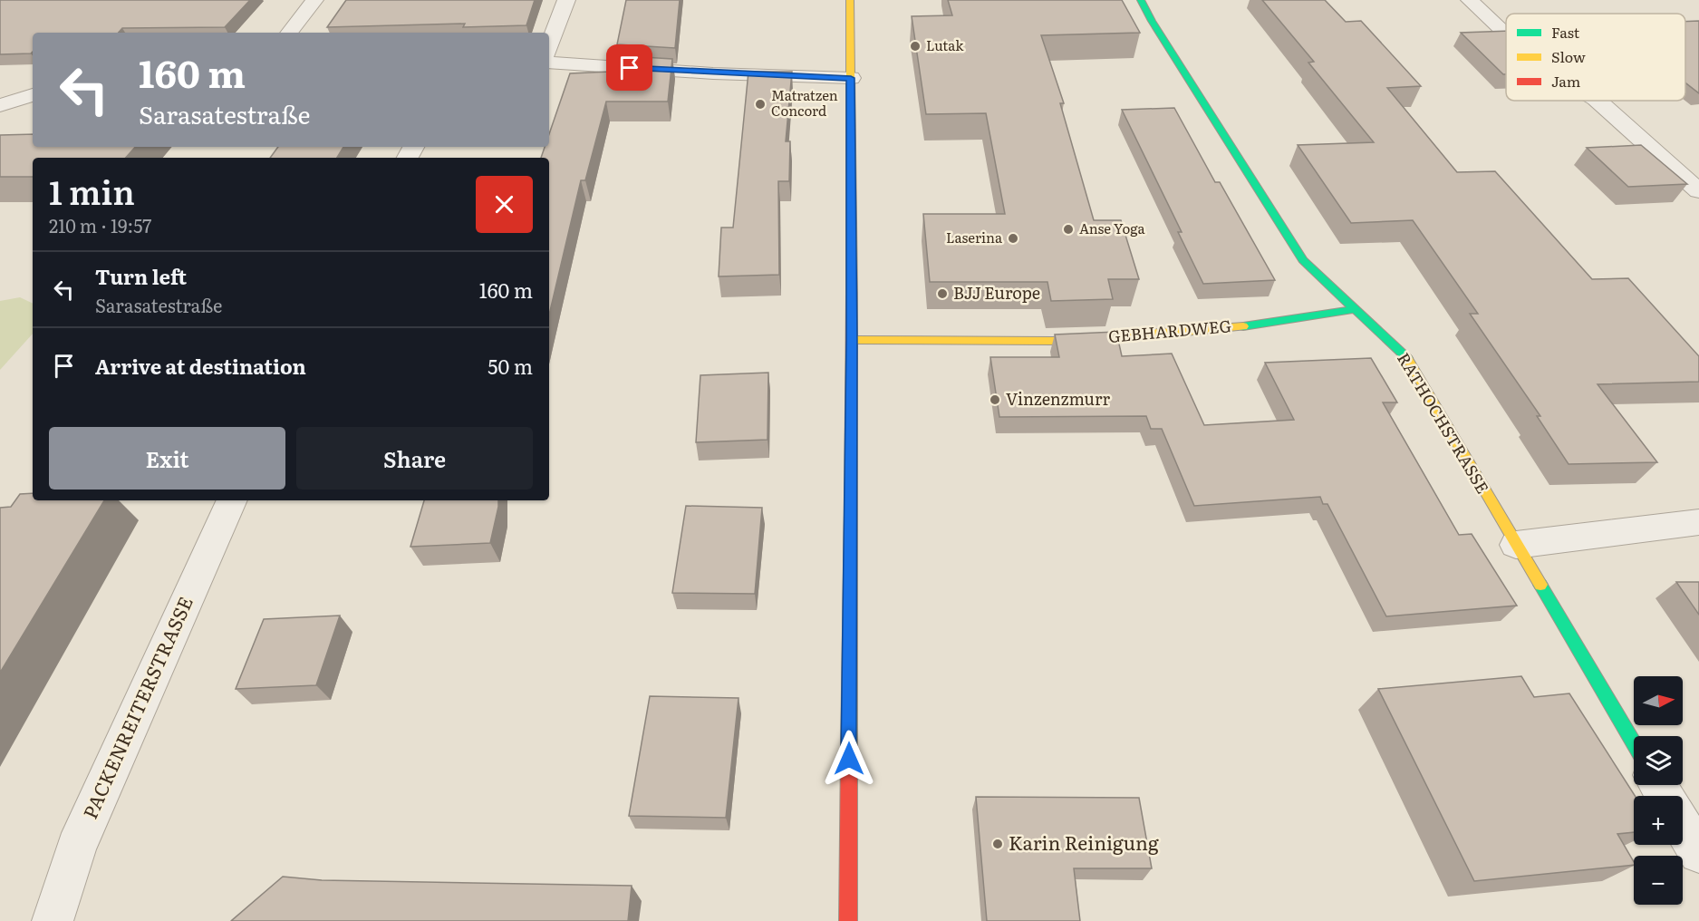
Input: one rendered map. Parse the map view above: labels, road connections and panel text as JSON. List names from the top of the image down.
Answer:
{
  "streets": {
    "street": ["GEBHARDWEG", "RATHOCHSTRASSE", "PACKENREITERSTRASSE"]
  },
  "crossings": [
    ["GEBHARDWEG", "RATHOCHSTRASSE"]
  ],
  "places": [
    "Lutak",
    "Matratzen Concord",
    "Anse Yoga",
    "Laserina",
    "BJJ Europe",
    "Vinzenzmurr",
    "Karin Reinigung"
  ],
  "legend": ["Fast", "Slow", "Jam"],
  "north": "right",
  "page": {
    "turn": ["160 m", "Sarasatestraße"],
    "heading": ["1 min", "210 m · 19:57"],
    "list": [
      {
        "name": "Turn left",
        "note": "Sarasatestraße",
        "value": "160 m"
      },
      {
        "name": "Arrive at destination",
        "value": "50 m"
      }
    ],
    "buttons": ["Exit", "Share"],
    "map_buttons": ["+", "−"]
  }
}
